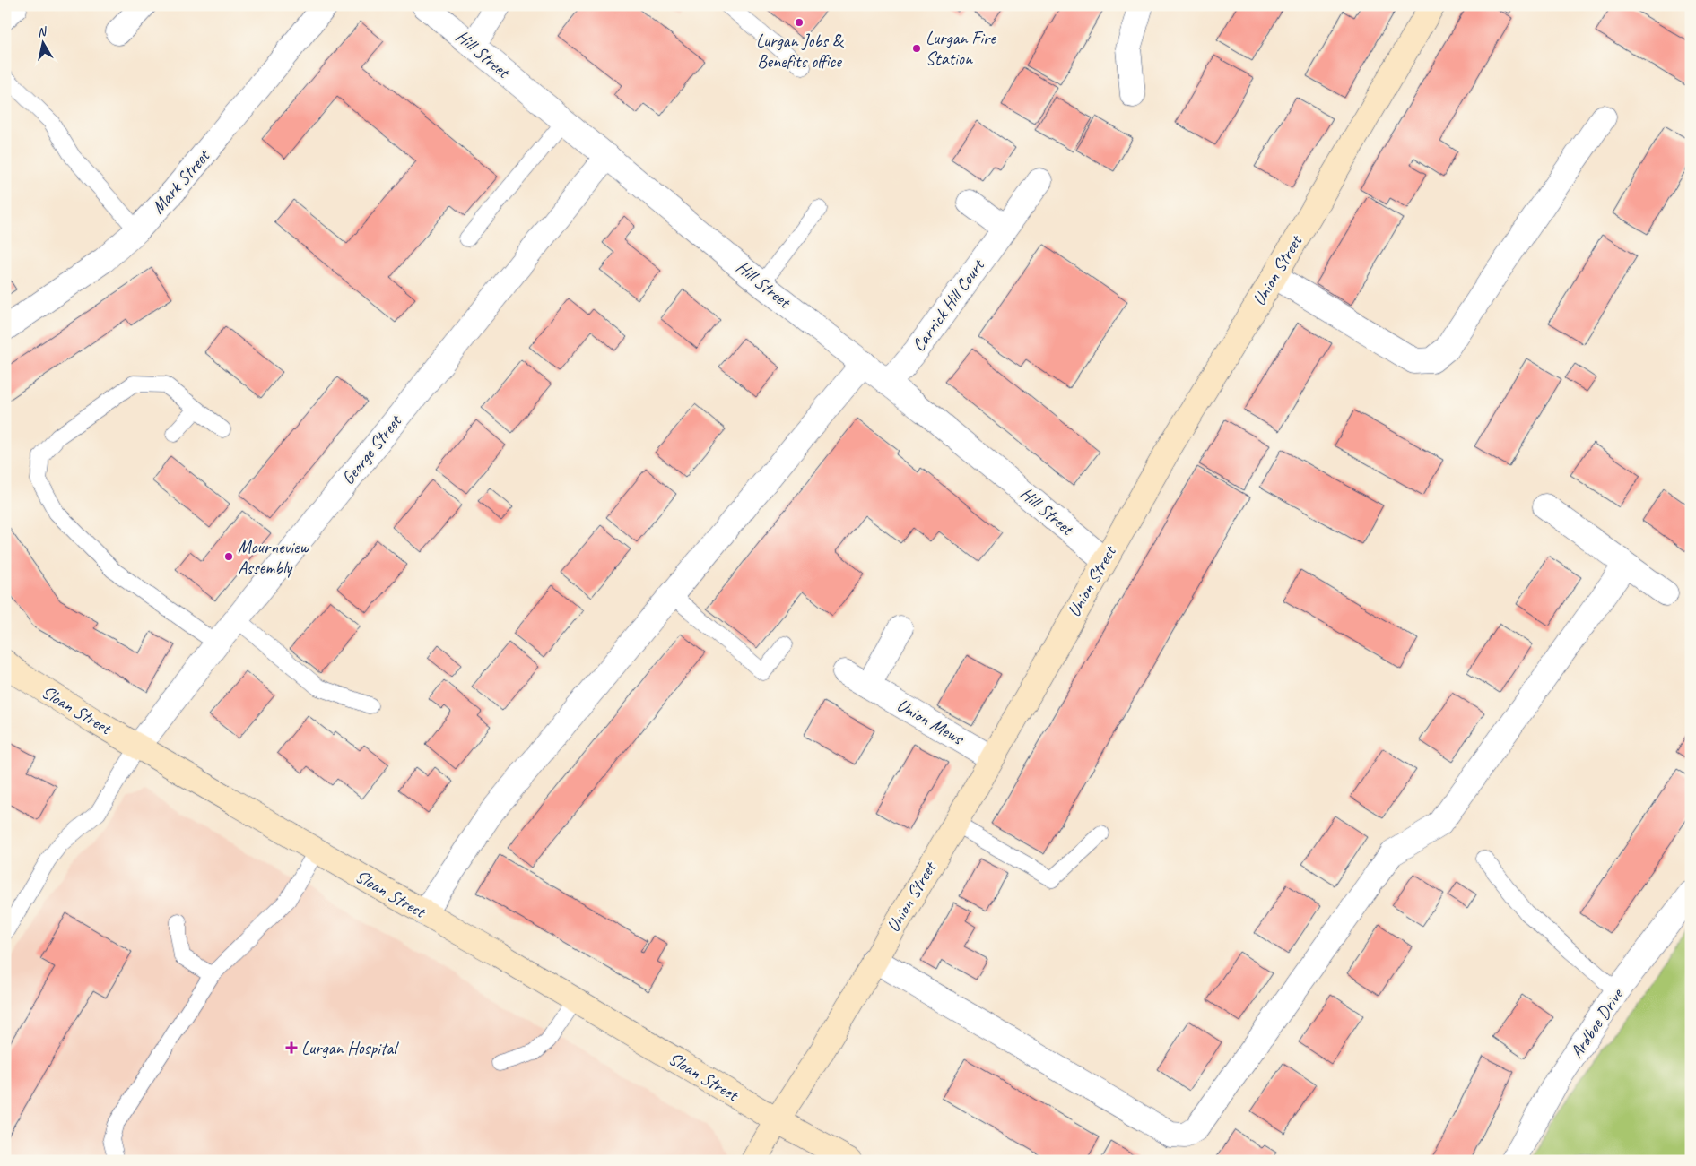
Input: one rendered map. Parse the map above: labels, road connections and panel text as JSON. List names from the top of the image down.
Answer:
{
  "streets": {
    "street": [
      "Hill Street",
      "Mark Street",
      "Union Street",
      "Carrick Hill Court",
      "George Street",
      "Sloan Street",
      "Union Mews",
      "Ardboe Drive"
    ]
  },
  "crossings": [
    ["Hill Street", "Union Street"],
    ["Hill Street", "Carrick Hill Court"],
    ["Hill Street", "George Street"],
    ["Union Street", "Sloan Street"],
    ["Union Street", "Union Mews"],
    ["George Street", "Sloan Street"]
  ],
  "places": {
    "other": ["Lurgan Jobs & Benefits office", "Lurgan Fire Station", "Mourneview Assembly"],
    "health": ["Lurgan Hospital"]
  },
  "north": "top"
}
